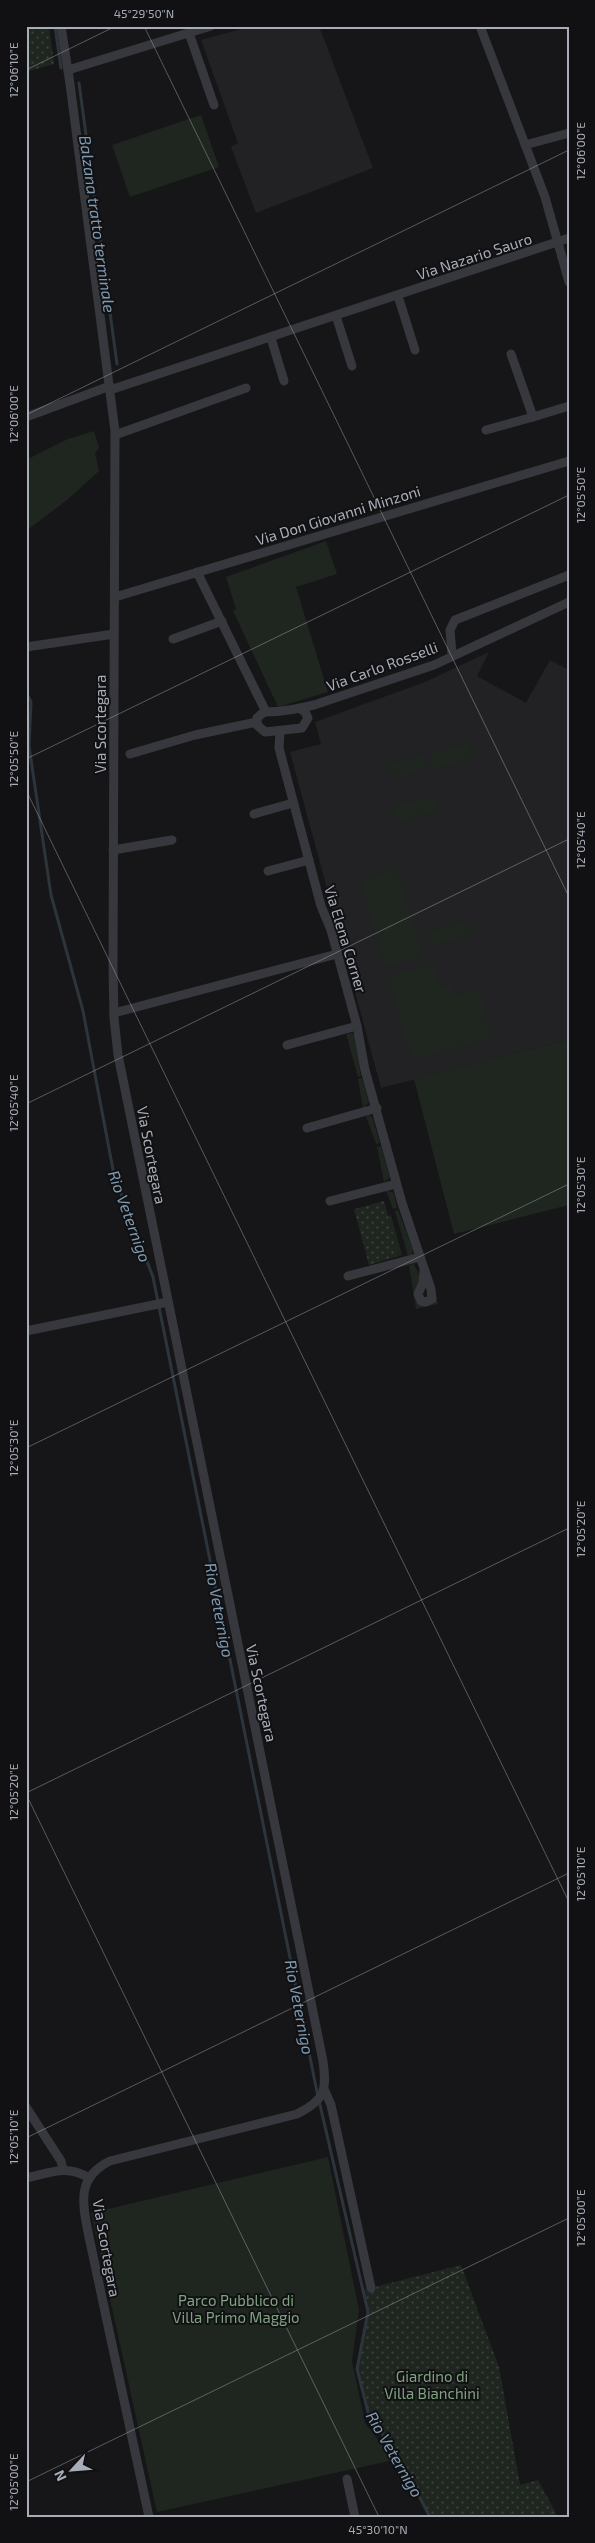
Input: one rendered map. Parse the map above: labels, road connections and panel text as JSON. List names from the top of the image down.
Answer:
{
  "streets": {
    "street": [
      "Via Nazario Sauro",
      "Via Don Giovanni Minzoni",
      "Via Carlo Rosselli",
      "Via Scortegara",
      "Via Elena Corner"
    ]
  },
  "crossings": [
    ["Via Nazario Sauro", "Via Scortegara"],
    ["Via Don Giovanni Minzoni", "Via Scortegara"]
  ],
  "water": ["Balzana tratto terminale", "Rio Veternigo"],
  "parks": ["Parco Pubblico di Villa Primo Maggio", "Giardino di Villa Bianchini"],
  "north": "bottom left",
  "coordinates": [
    "45°29'50\"N",
    "12°06'10\"E",
    "12°06'00\"E",
    "12°05'50\"E",
    "12°05'40\"E",
    "12°05'30\"E",
    "12°05'20\"E",
    "12°05'10\"E",
    "12°05'00\"E",
    "45°30'10\"N"
  ]
}
